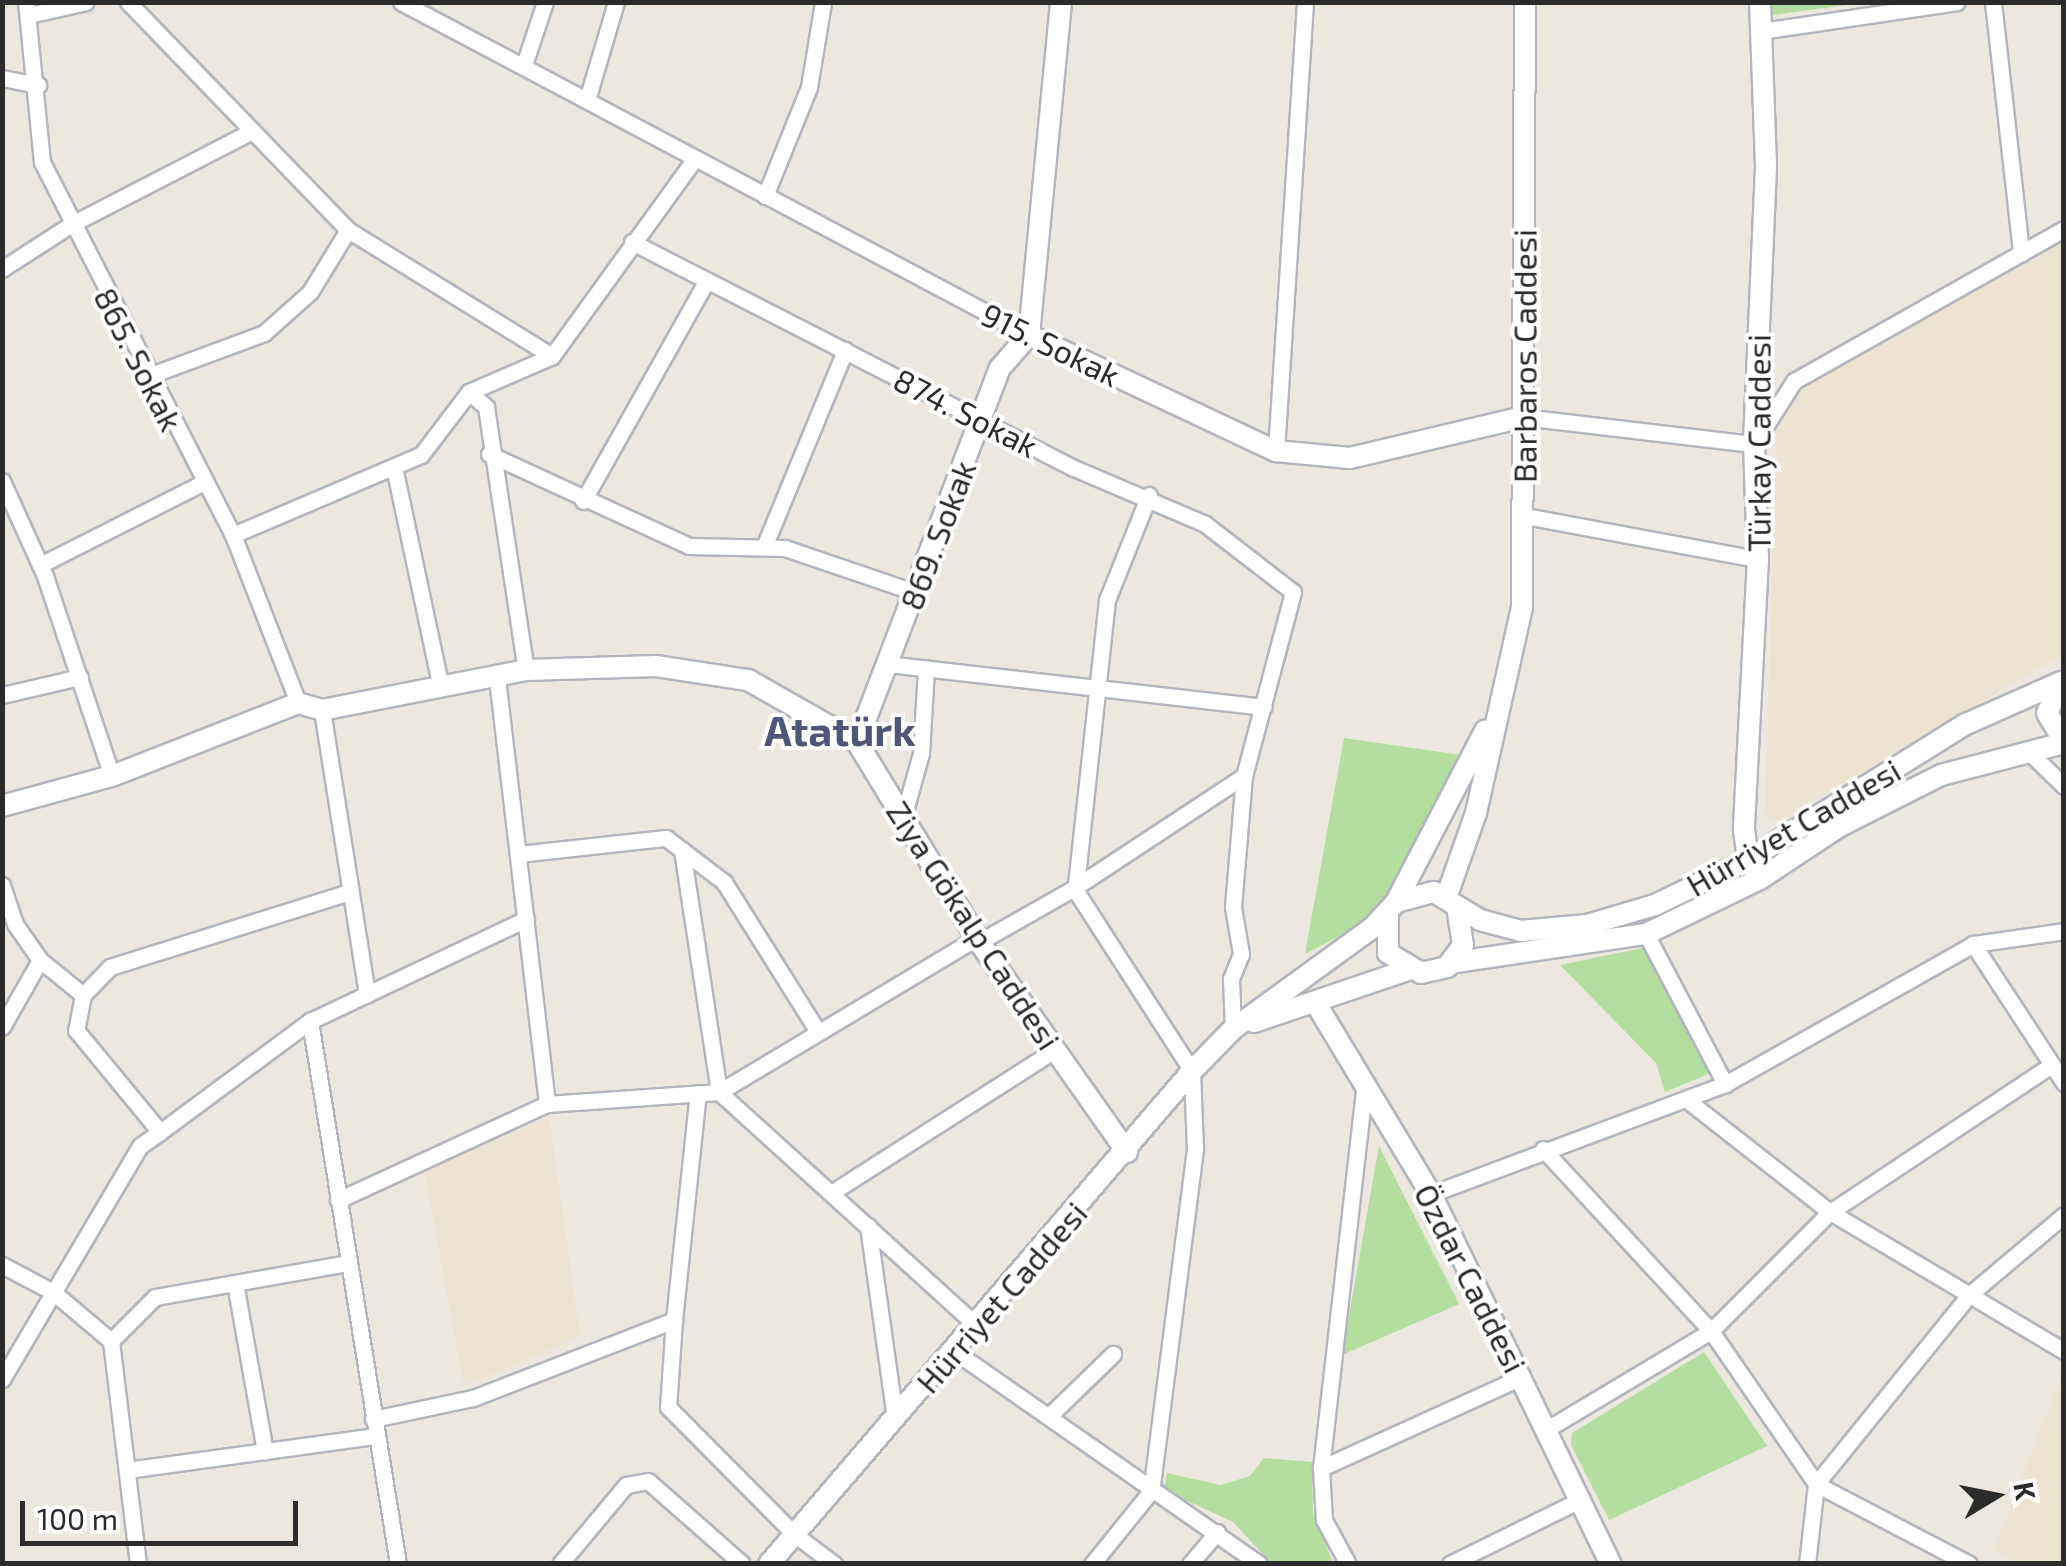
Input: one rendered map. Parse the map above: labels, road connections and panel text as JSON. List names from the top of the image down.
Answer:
{
  "streets": {
    "main road": [
      "915. Sokak",
      "Barbaros Caddesi",
      "Türkay Caddesi",
      "869. Sokak",
      "Hürriyet Caddesi",
      "Ziya Gökalp Caddesi",
      "Özdar Caddesi"
    ],
    "street": ["865. Sokak", "874. Sokak"]
  },
  "crossings": [
    ["915. Sokak", "Barbaros Caddesi"],
    ["915. Sokak", "Türkay Caddesi"],
    ["915. Sokak", "869. Sokak"],
    ["Barbaros Caddesi", "Hürriyet Caddesi"],
    ["865. Sokak", "Ziya Gökalp Caddesi"],
    ["874. Sokak", "869. Sokak"],
    ["Türkay Caddesi", "Hürriyet Caddesi"],
    ["869. Sokak", "Ziya Gökalp Caddesi"],
    ["Hürriyet Caddesi", "Ziya Gökalp Caddesi"],
    ["Hürriyet Caddesi", "Özdar Caddesi"]
  ],
  "districts": ["Atatürk"],
  "scale_bar": "100 m",
  "north": "right"
}
